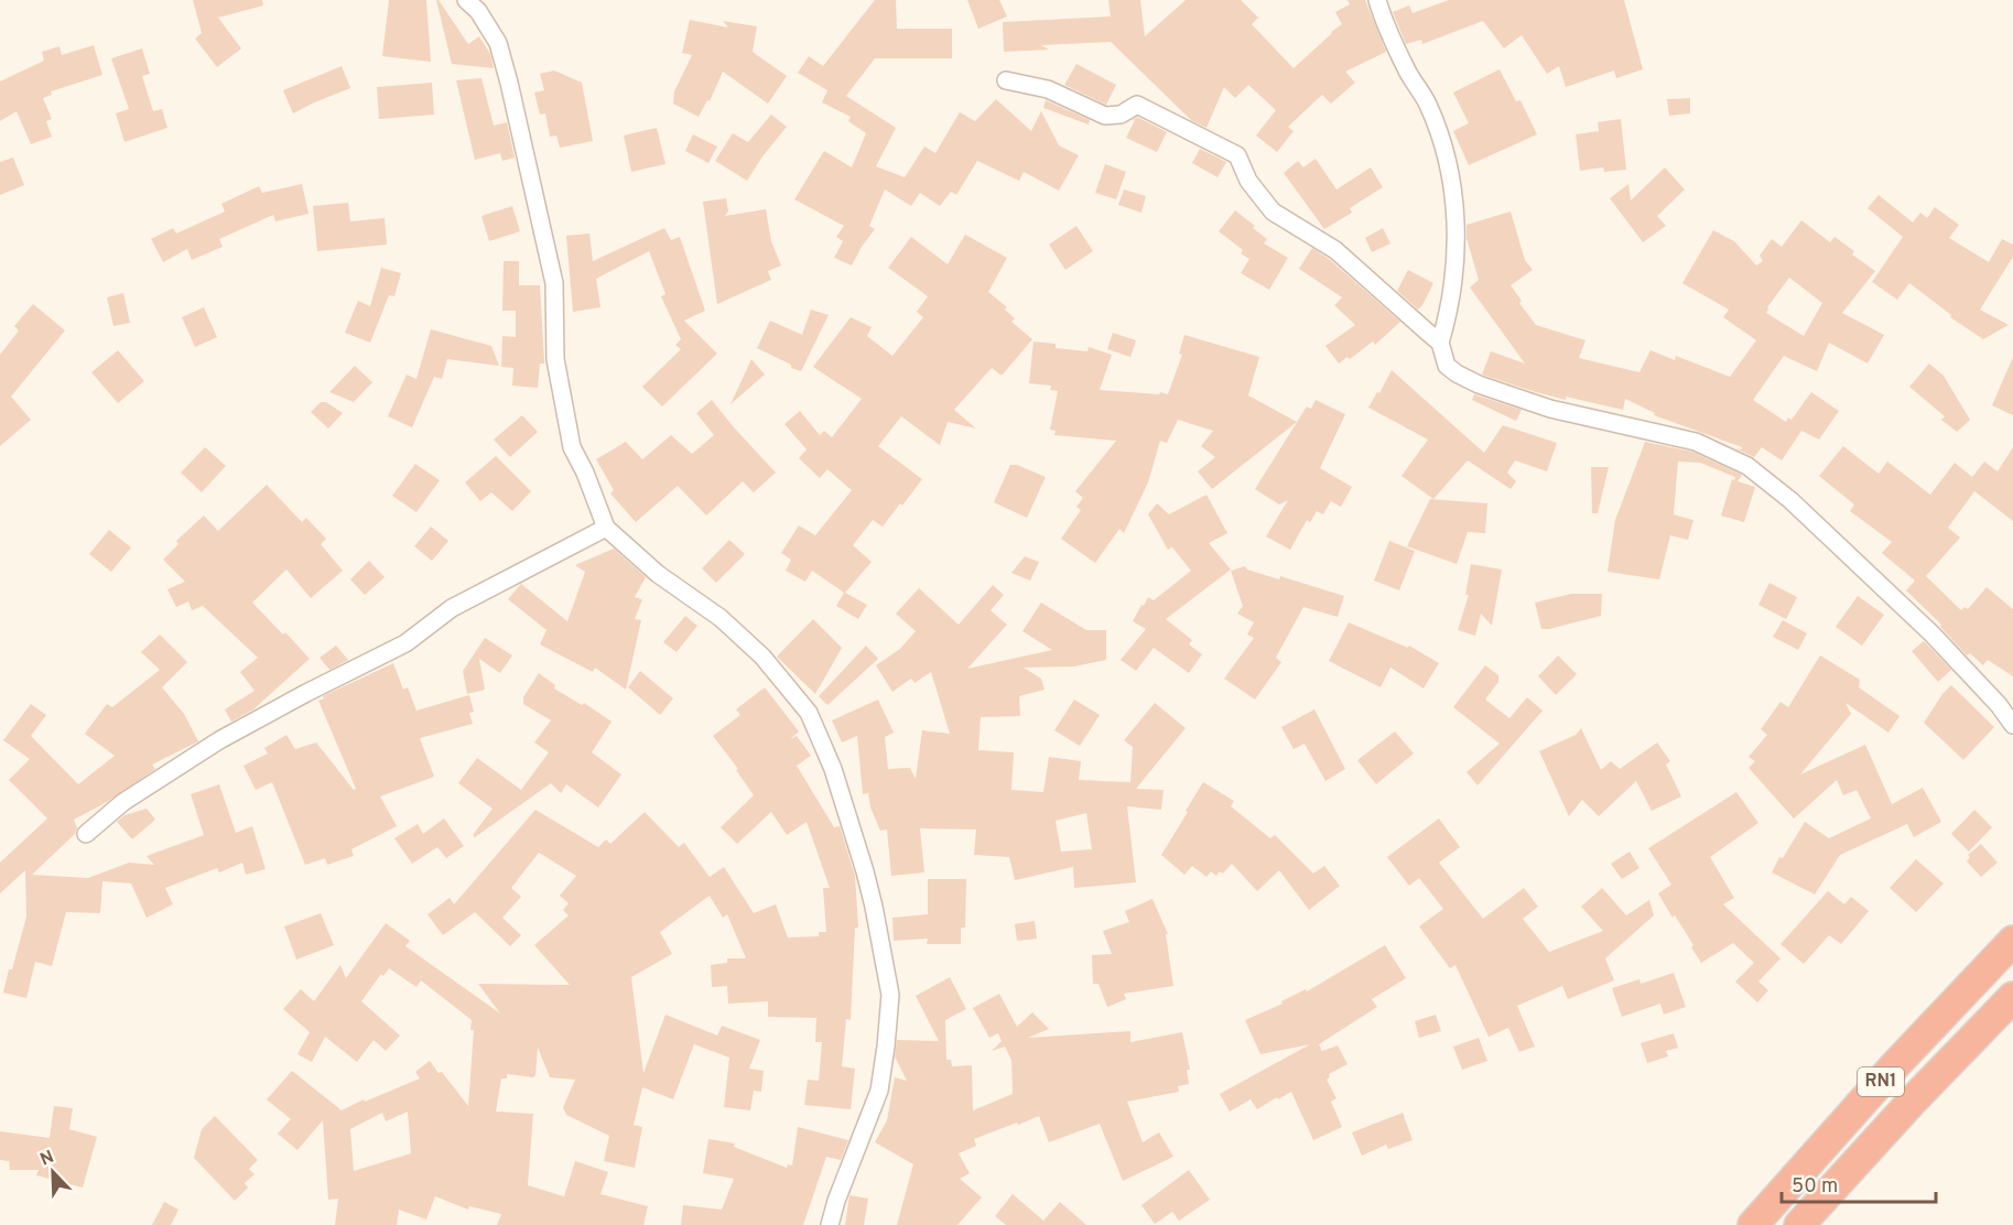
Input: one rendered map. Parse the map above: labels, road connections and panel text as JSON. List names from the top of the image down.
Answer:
{
  "streets": {
    "highway": ["RN1"]
  },
  "scale_bar": "50 m",
  "north": "top left"
}
